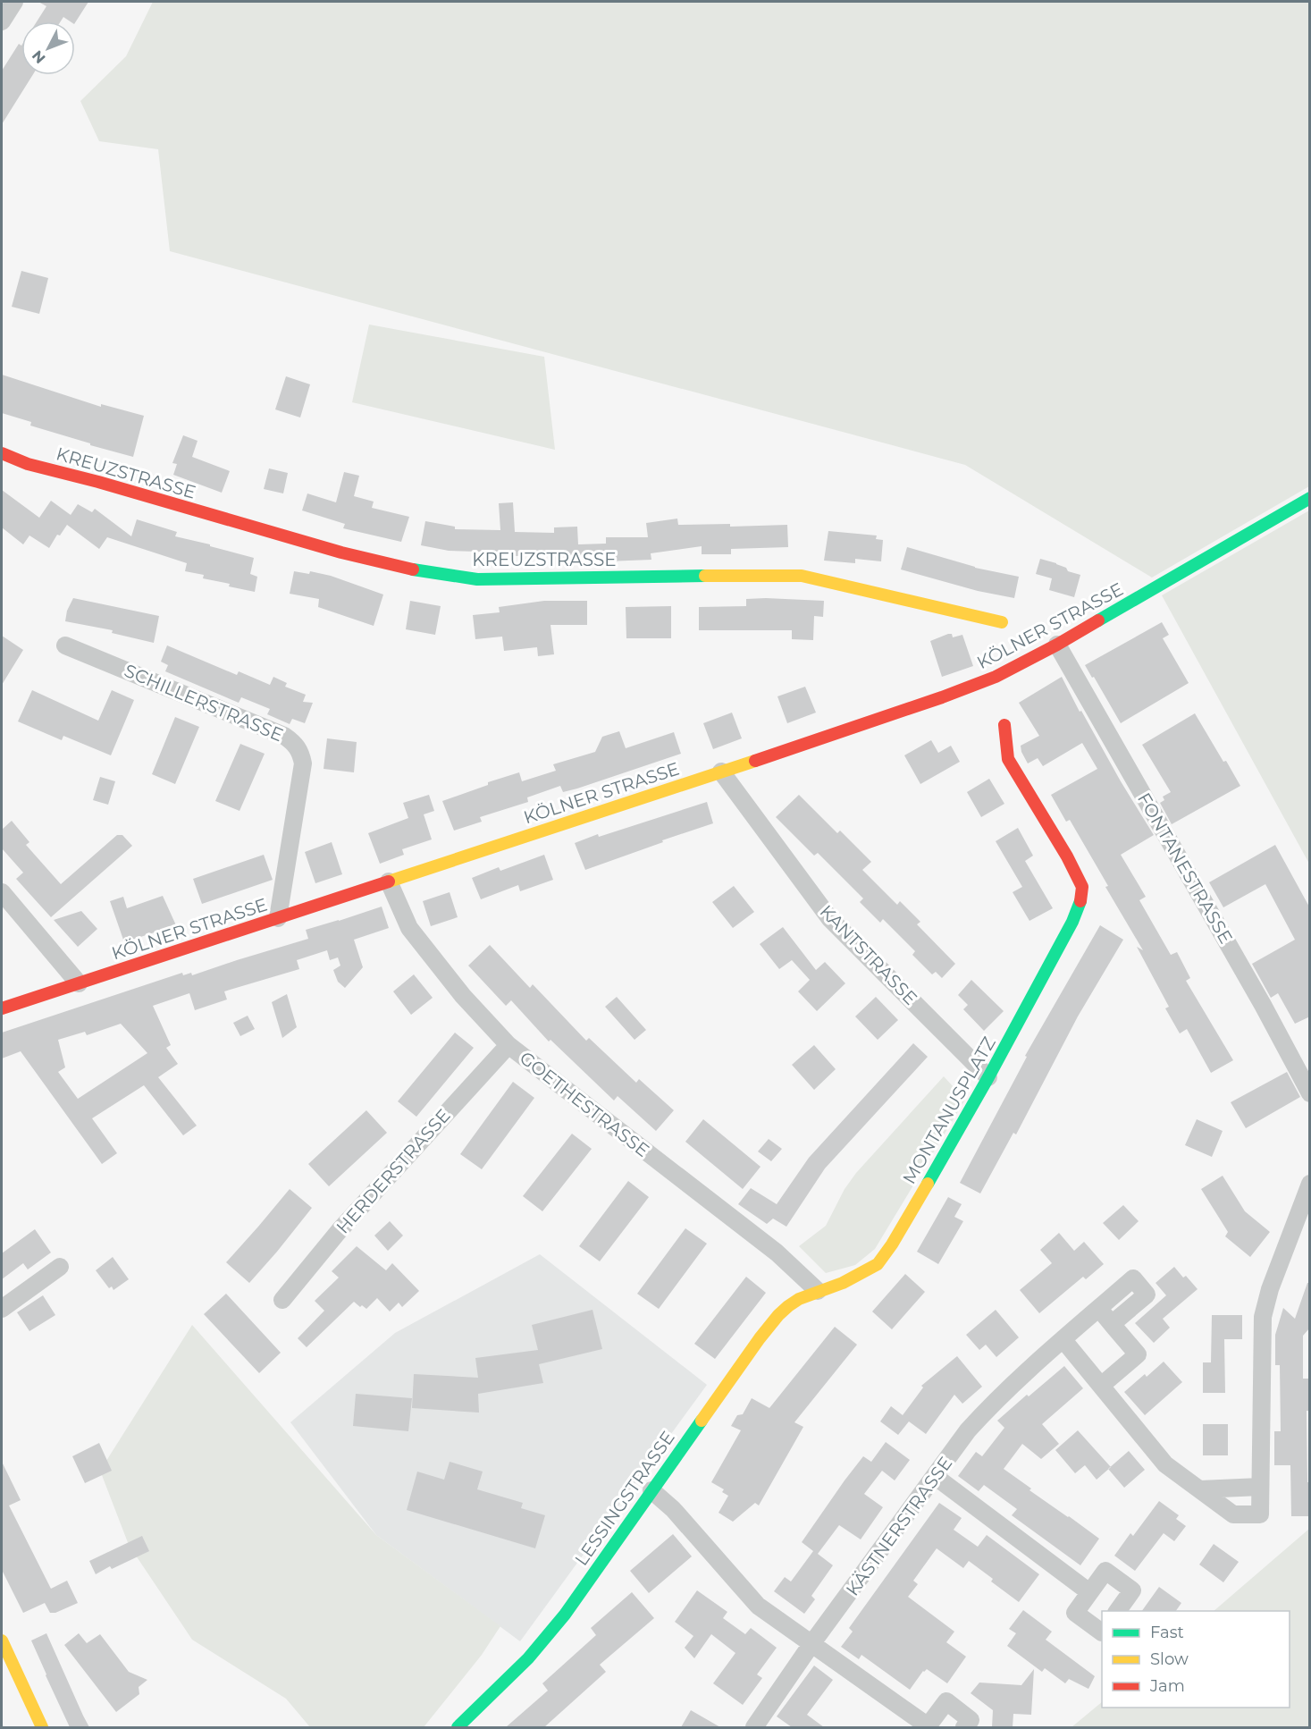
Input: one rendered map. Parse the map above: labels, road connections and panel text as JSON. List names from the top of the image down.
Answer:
{
  "streets": {
    "street": [
      "KREUZSTRASSE",
      "KÖLNER STRASSE",
      "SCHILLERSTRASSE",
      "FONTANESTRASSE",
      "KANTSTRASSE",
      "GOETHESTRASSE",
      "MONTANUSPLATZ",
      "HERDERSTRASSE",
      "LESSINGSTRASSE",
      "KÄSTNERSTRASSE"
    ]
  },
  "crossings": [
    ["KÖLNER STRASSE", "SCHILLERSTRASSE"],
    ["KÖLNER STRASSE", "FONTANESTRASSE"],
    ["KÖLNER STRASSE", "KANTSTRASSE"],
    ["KÖLNER STRASSE", "GOETHESTRASSE"],
    ["KANTSTRASSE", "MONTANUSPLATZ"],
    ["GOETHESTRASSE", "MONTANUSPLATZ"],
    ["GOETHESTRASSE", "HERDERSTRASSE"],
    ["GOETHESTRASSE", "LESSINGSTRASSE"],
    ["MONTANUSPLATZ", "LESSINGSTRASSE"]
  ],
  "legend": ["Fast", "Slow", "Jam"],
  "north": "bottom left"
}
